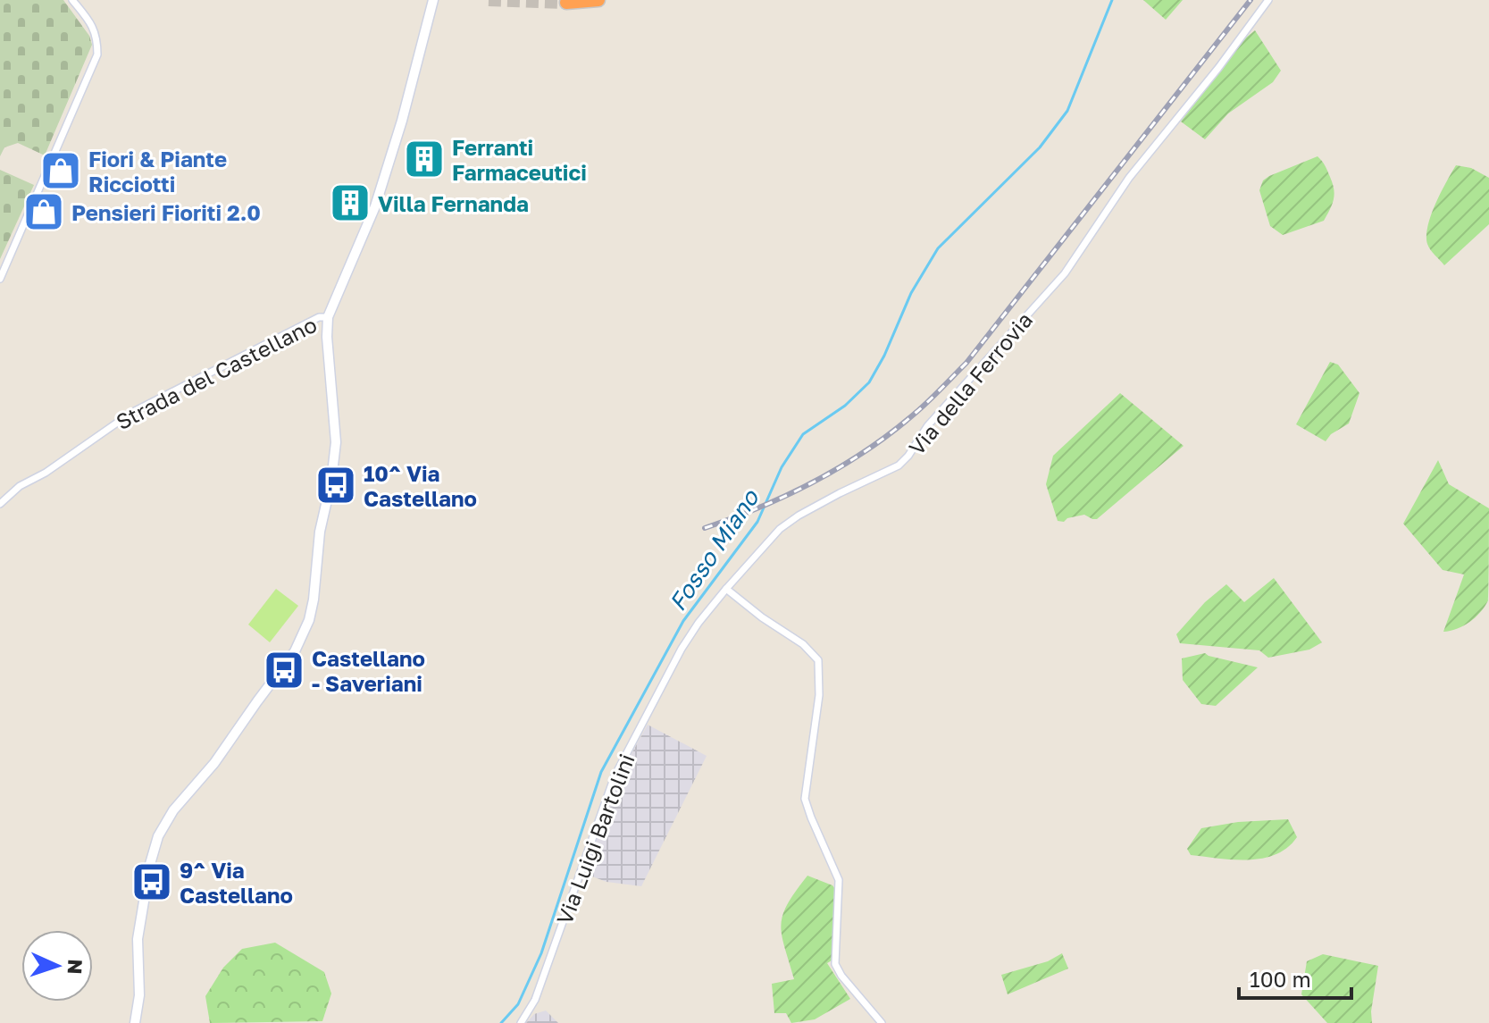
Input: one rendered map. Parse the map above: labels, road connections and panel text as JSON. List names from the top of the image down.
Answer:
{
  "streets": {
    "street": ["Strada del Castellano", "Via della Ferrovia", "Via Luigi Bartolini"]
  },
  "crossings": [
    ["Via della Ferrovia", "Via Luigi Bartolini"]
  ],
  "water": ["Fosso Miano"],
  "places": {
    "building": ["Ferranti Farmaceutici", "Villa Fernanda"],
    "shop": ["Fiori & Piante Ricciotti", "Pensieri Fioriti 2.0"],
    "bus stop": ["10^ Via Castellano", "Castellano - Saveriani", "9^ Via Castellano"]
  },
  "scale_bar": "100 m",
  "north": "right"
}
